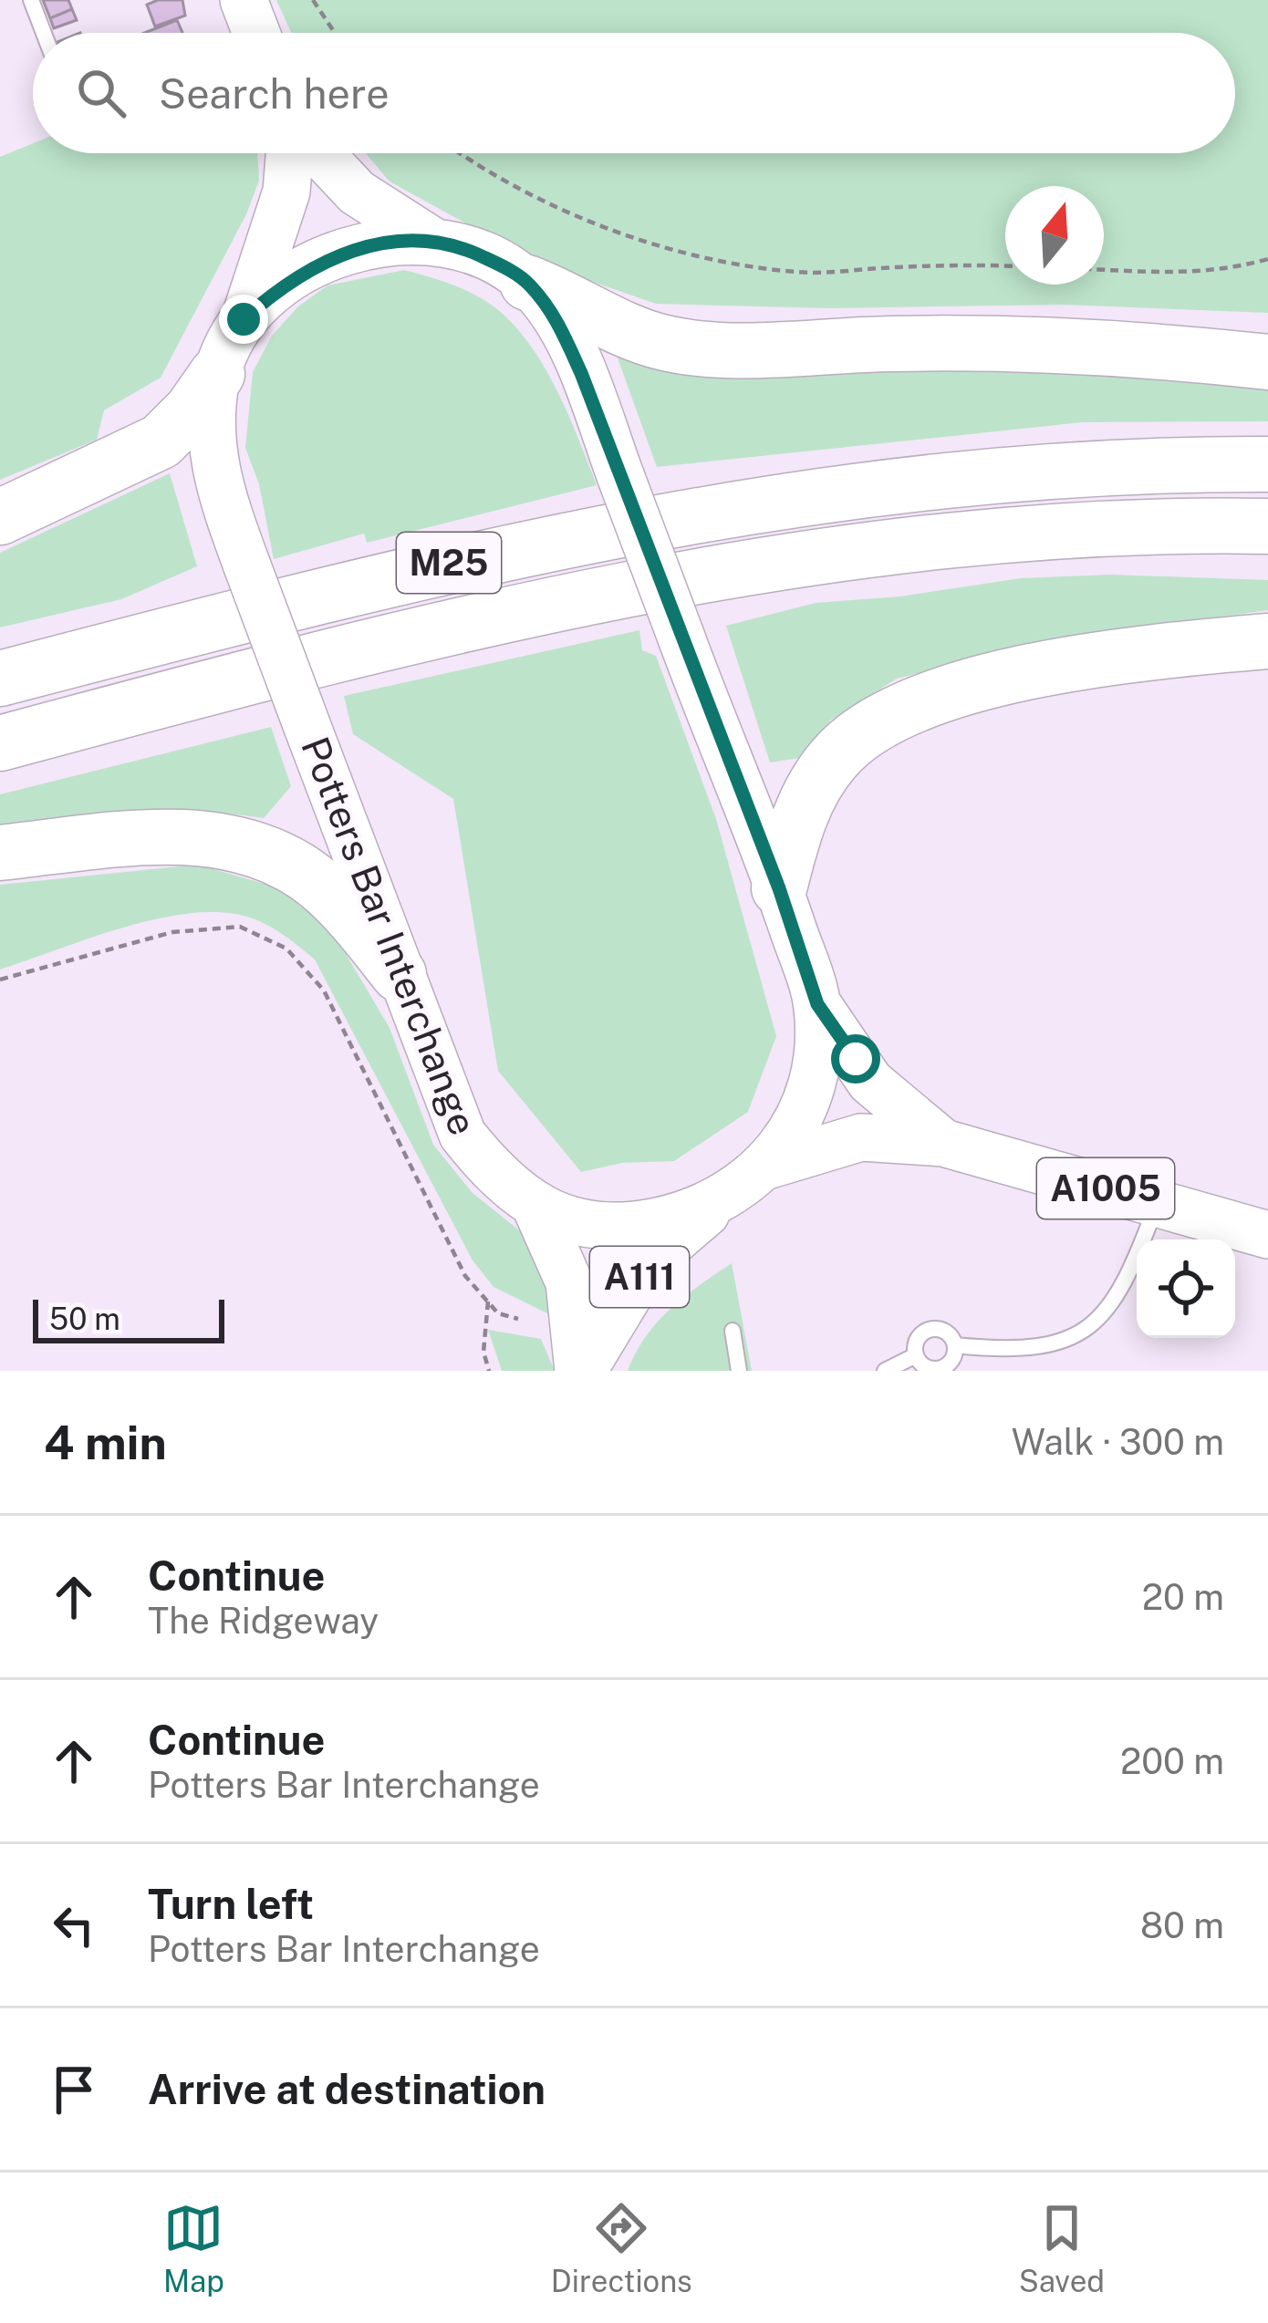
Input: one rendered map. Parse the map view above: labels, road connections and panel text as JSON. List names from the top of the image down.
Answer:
{
  "streets": {
    "highway": ["M25"],
    "main road": ["Potters Bar Interchange", "A1005", "A111"]
  },
  "crossings": [
    ["Potters Bar Interchange", "A1005"],
    ["Potters Bar Interchange", "A111"]
  ],
  "scale_bar": "50 m",
  "north": "top",
  "page": {
    "search": "Search here",
    "scale": "50 m",
    "heading": ["4 min", "Walk · 300 m"],
    "list": [
      ["Continue", "The Ridgeway", "20 m"],
      ["Continue", "Potters Bar Interchange", "200 m"],
      ["Turn left", "Potters Bar Interchange", "80 m"],
      "Arrive at destination"
    ],
    "nav": ["Map", "Directions", "Saved"]
  }
}
